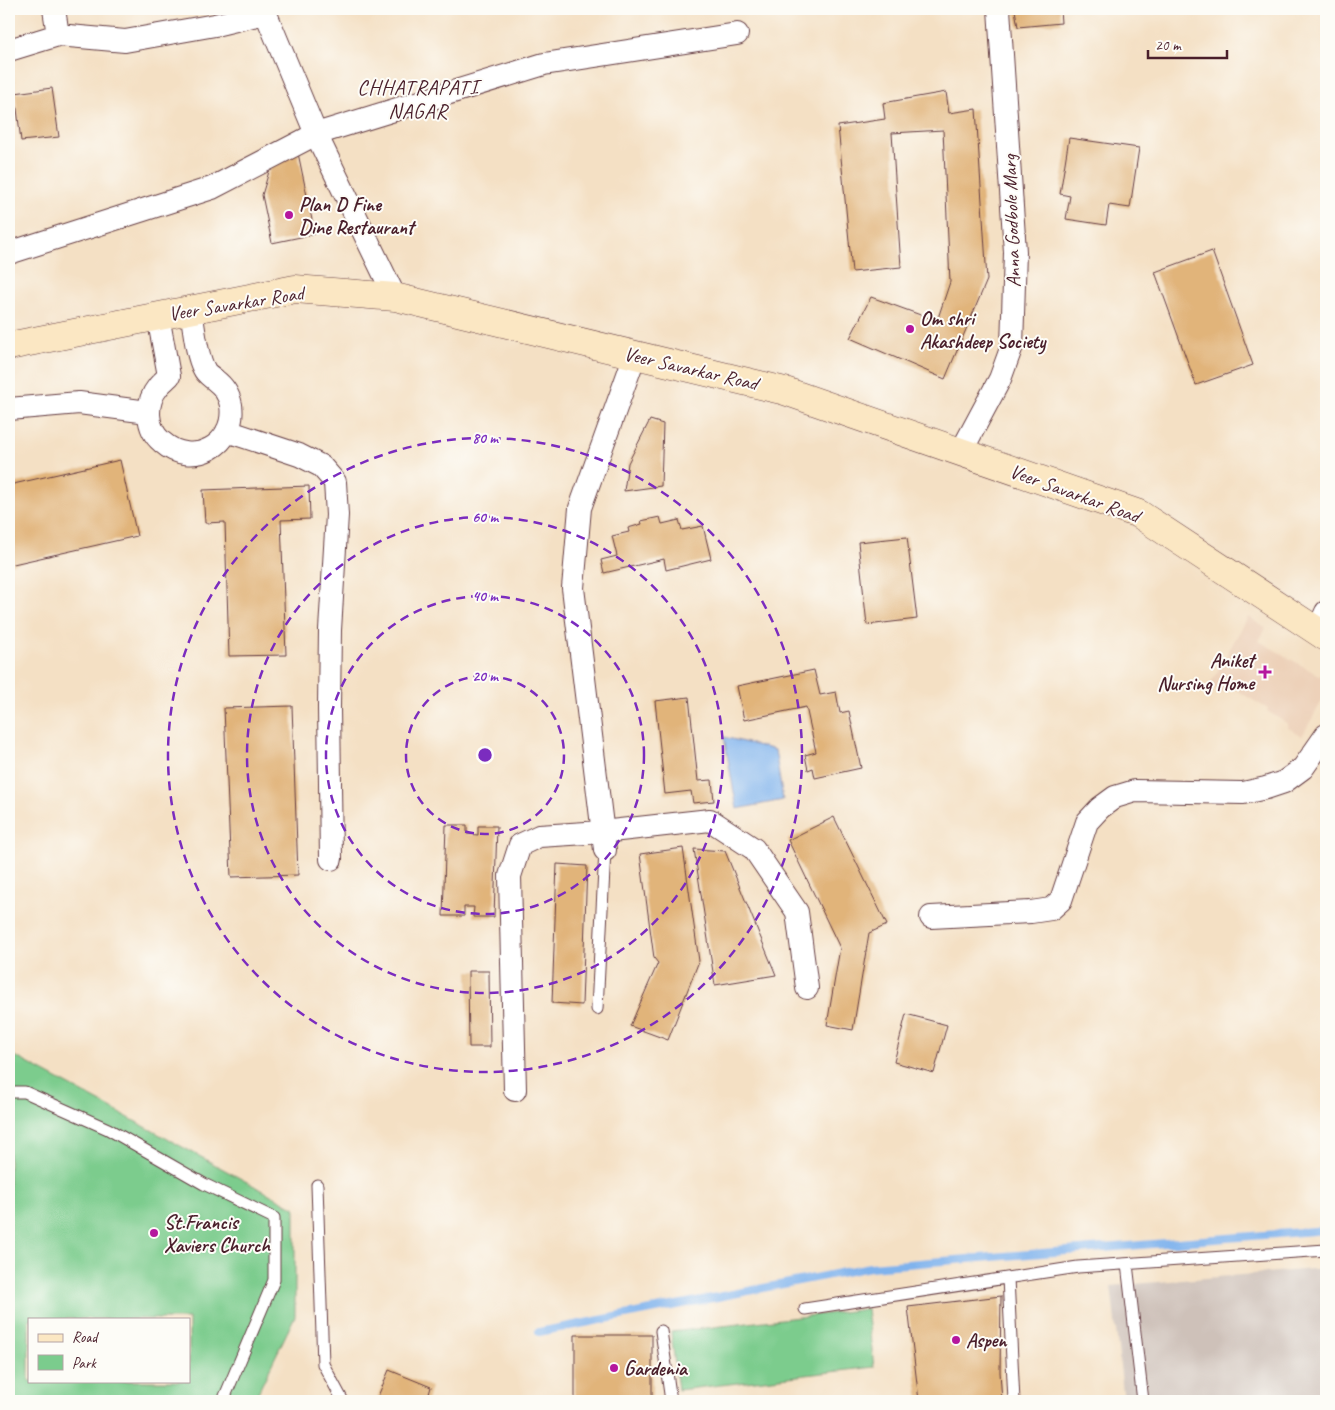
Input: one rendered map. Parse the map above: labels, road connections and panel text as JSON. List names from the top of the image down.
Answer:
{
  "streets": {
    "street": ["Anna Godbole Marg", "Veer Savarkar Road"]
  },
  "crossings": [
    ["Anna Godbole Marg", "Veer Savarkar Road"]
  ],
  "districts": ["CHHATRAPATI NAGAR"],
  "places": {
    "other": [
      "Plan D Fine Dine Restaurant",
      "Om shri Akashdeep Society",
      "St.Francis Xaviers Church",
      "Aspen",
      "Gardenia"
    ],
    "health": ["Aniket Nursing Home"]
  },
  "legend": ["Road", "Park"],
  "scale_bar": "20 m",
  "rings": [
    "80 m",
    "60 m",
    "40 m",
    "20 m"
  ]
}
